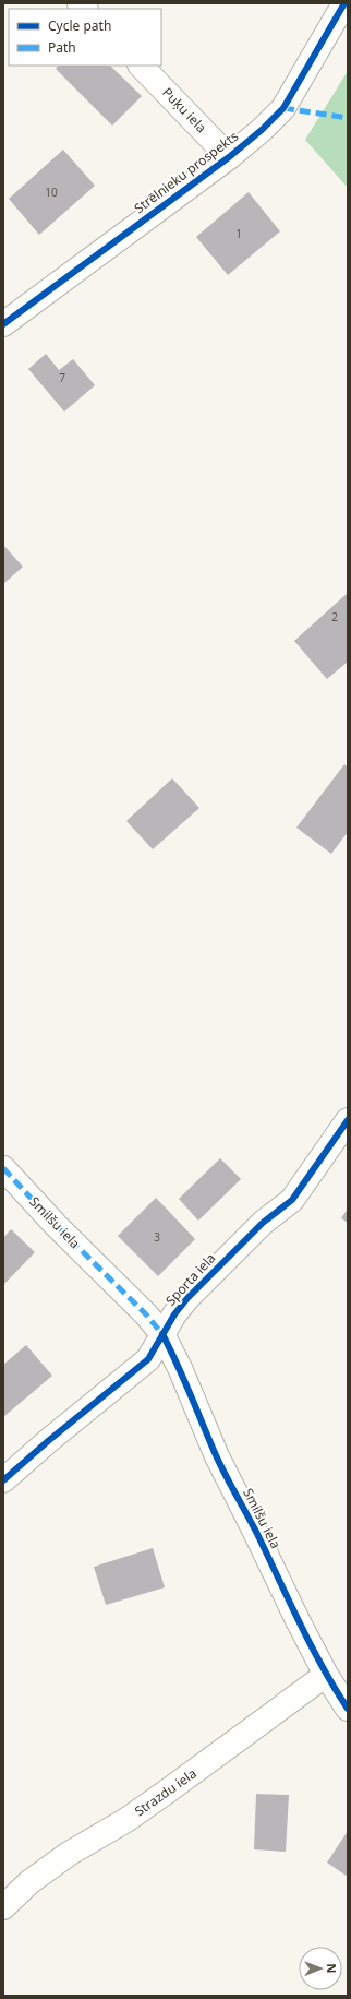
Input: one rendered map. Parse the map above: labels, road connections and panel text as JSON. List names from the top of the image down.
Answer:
{
  "streets": {
    "street": [
      "Puķu iela",
      "Strēlnieku prospekts",
      "Smilšu iela",
      "Sporta iela",
      "Strazdu iela"
    ]
  },
  "crossings": [
    ["Puķu iela", "Strēlnieku prospekts"],
    ["Smilšu iela", "Sporta iela"],
    ["Smilšu iela", "Strazdu iela"]
  ],
  "house_numbers": [
    "10",
    "1",
    "7",
    "2",
    "3"
  ],
  "legend": ["Cycle path", "Path"],
  "north": "right"
}
